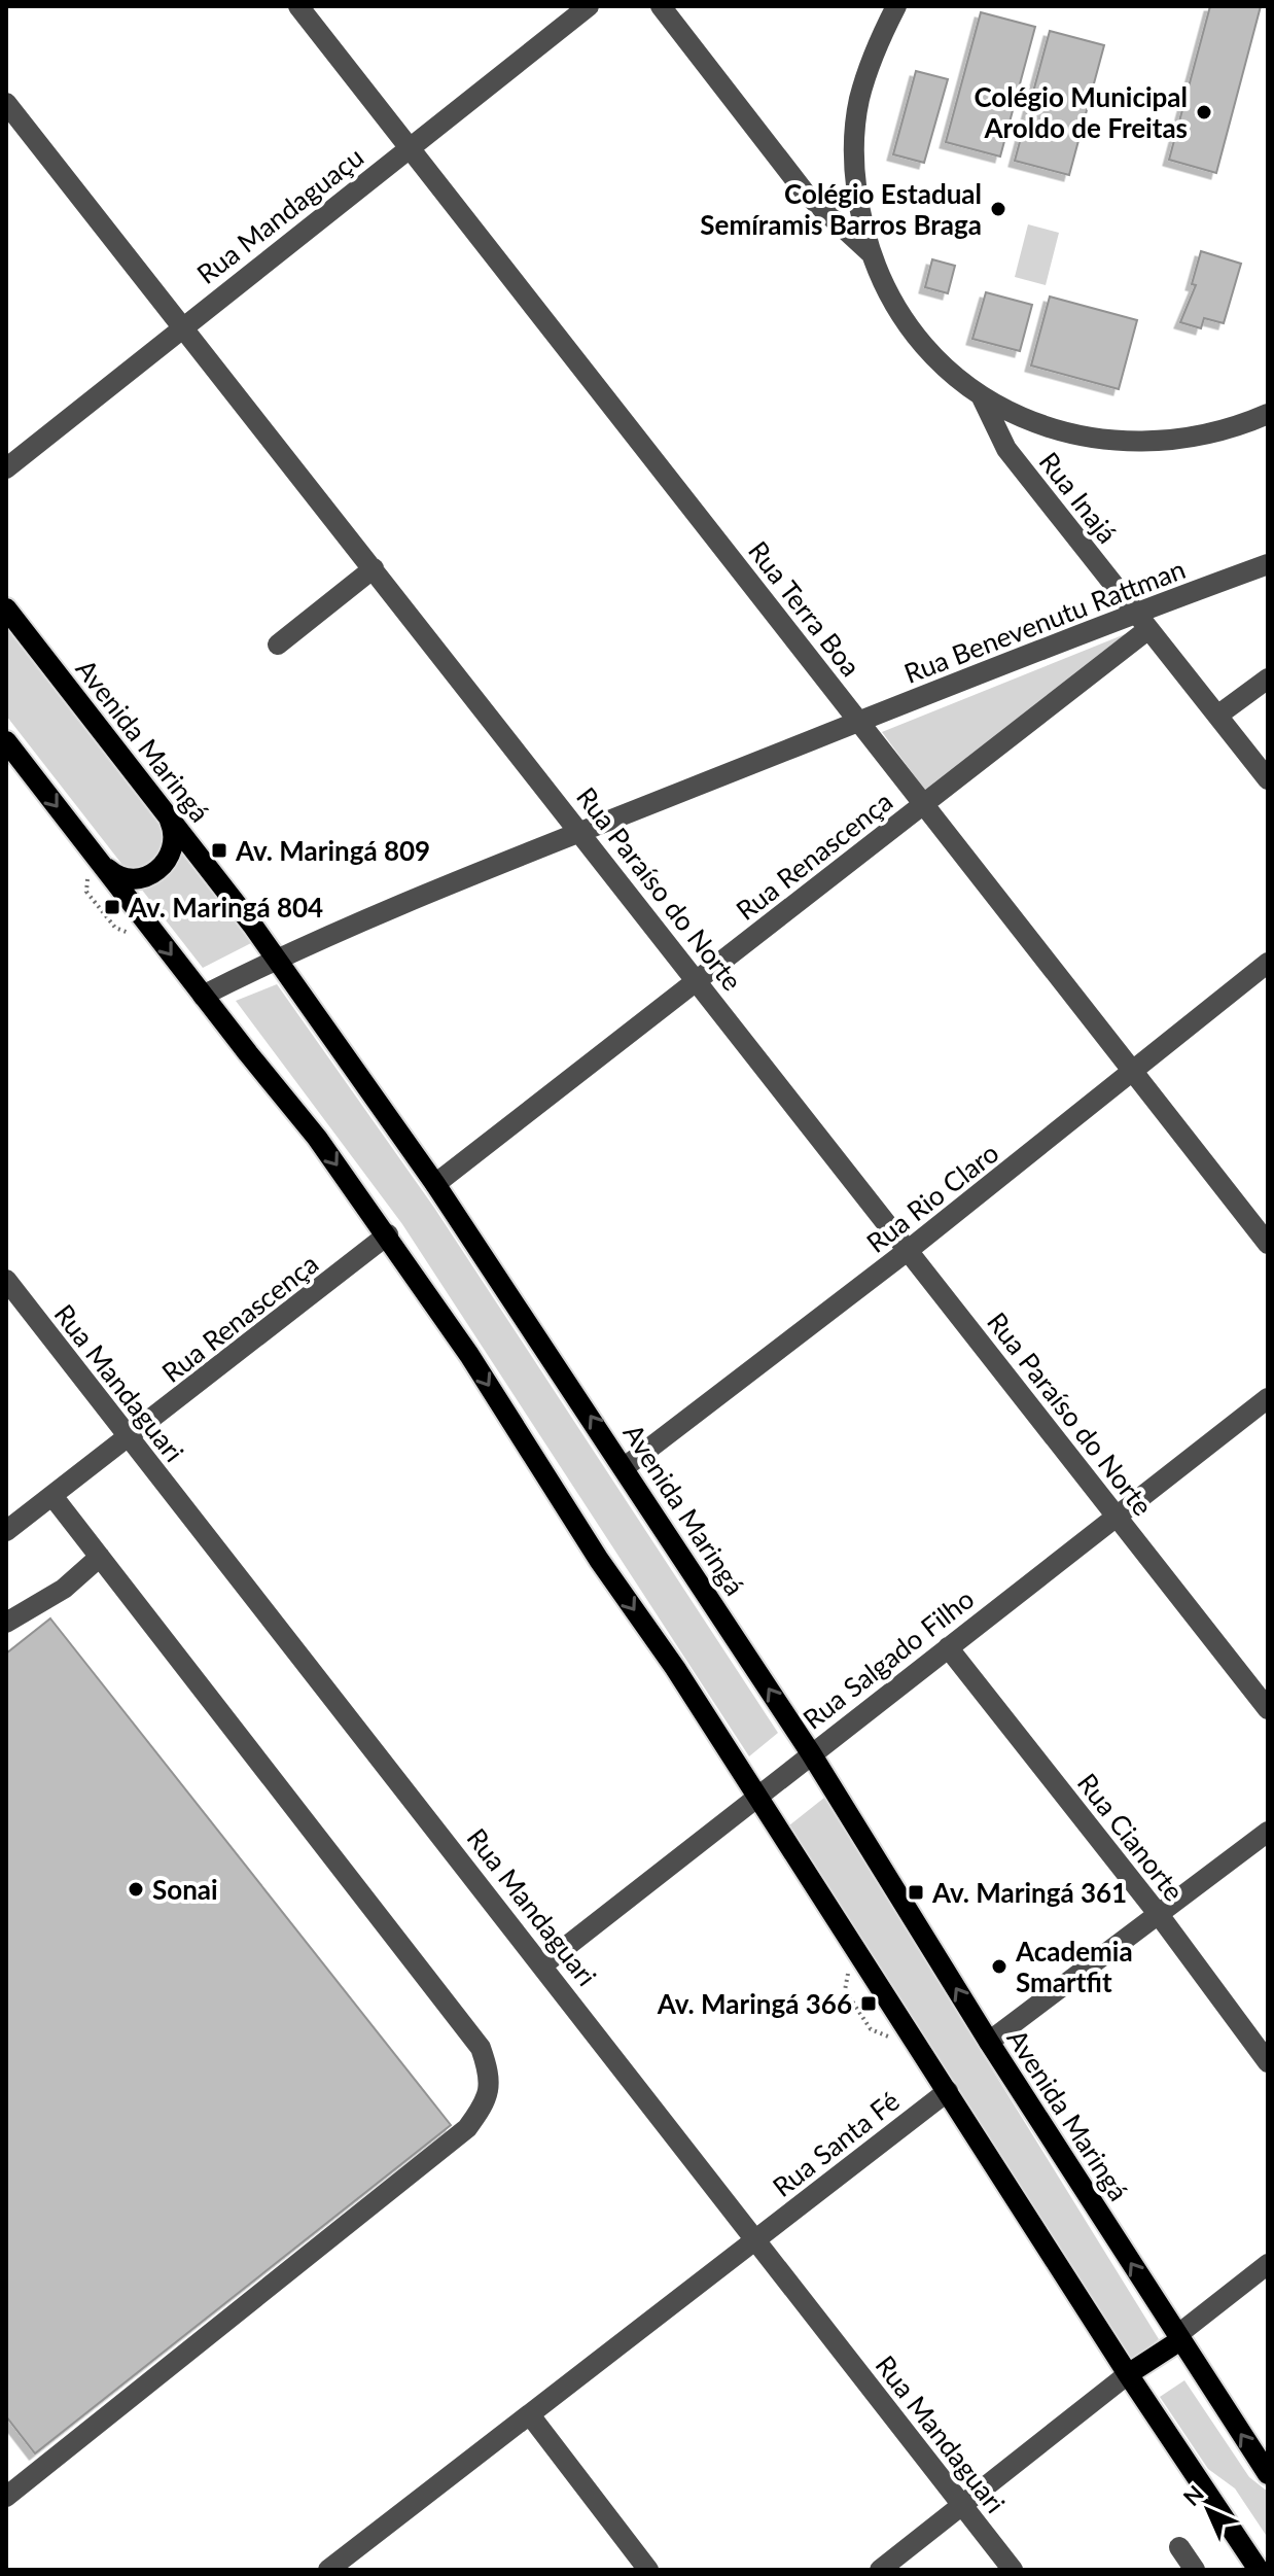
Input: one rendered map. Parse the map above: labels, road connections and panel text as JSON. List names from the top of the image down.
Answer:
{
  "streets": {
    "main road": ["Avenida Maringá"],
    "street": [
      "Rua Mandaguaçu",
      "Rua Inajá",
      "Rua Terra Boa",
      "Rua Benevenutu Rattman",
      "Rua Renascença",
      "Rua Paraíso do Norte",
      "Rua Rio Claro",
      "Rua Mandaguari",
      "Rua Salgado Filho",
      "Rua Cianorte",
      "Rua Santa Fé"
    ]
  },
  "crossings": [
    ["Rua Mandaguaçu", "Rua Terra Boa"],
    ["Rua Mandaguaçu", "Rua Paraíso do Norte"],
    ["Rua Inajá", "Rua Benevenutu Rattman"],
    ["Rua Inajá", "Rua Renascença"],
    ["Rua Terra Boa", "Rua Benevenutu Rattman"],
    ["Rua Terra Boa", "Rua Renascença"],
    ["Rua Terra Boa", "Rua Rio Claro"],
    ["Rua Benevenutu Rattman", "Avenida Maringá"],
    ["Rua Benevenutu Rattman", "Rua Renascença"],
    ["Rua Benevenutu Rattman", "Rua Paraíso do Norte"],
    ["Avenida Maringá", "Rua Renascença"],
    ["Avenida Maringá", "Rua Rio Claro"],
    ["Avenida Maringá", "Rua Salgado Filho"],
    ["Rua Renascença", "Rua Paraíso do Norte"],
    ["Rua Renascença", "Rua Mandaguari"],
    ["Rua Paraíso do Norte", "Rua Rio Claro"],
    ["Rua Paraíso do Norte", "Rua Salgado Filho"],
    ["Rua Mandaguari", "Rua Salgado Filho"],
    ["Rua Mandaguari", "Rua Santa Fé"],
    ["Rua Salgado Filho", "Rua Cianorte"]
  ],
  "places": {
    "other": [
      "Colégio Municipal Aroldo de Freitas",
      "Colégio Estadual Semíramis Barros Braga",
      "Sonai",
      "Academia Smartfit"
    ],
    "transit": [
      "Av. Maringá 809",
      "Av. Maringá 804",
      "Av. Maringá 361",
      "Av. Maringá 366"
    ]
  },
  "north": "top left"
}
